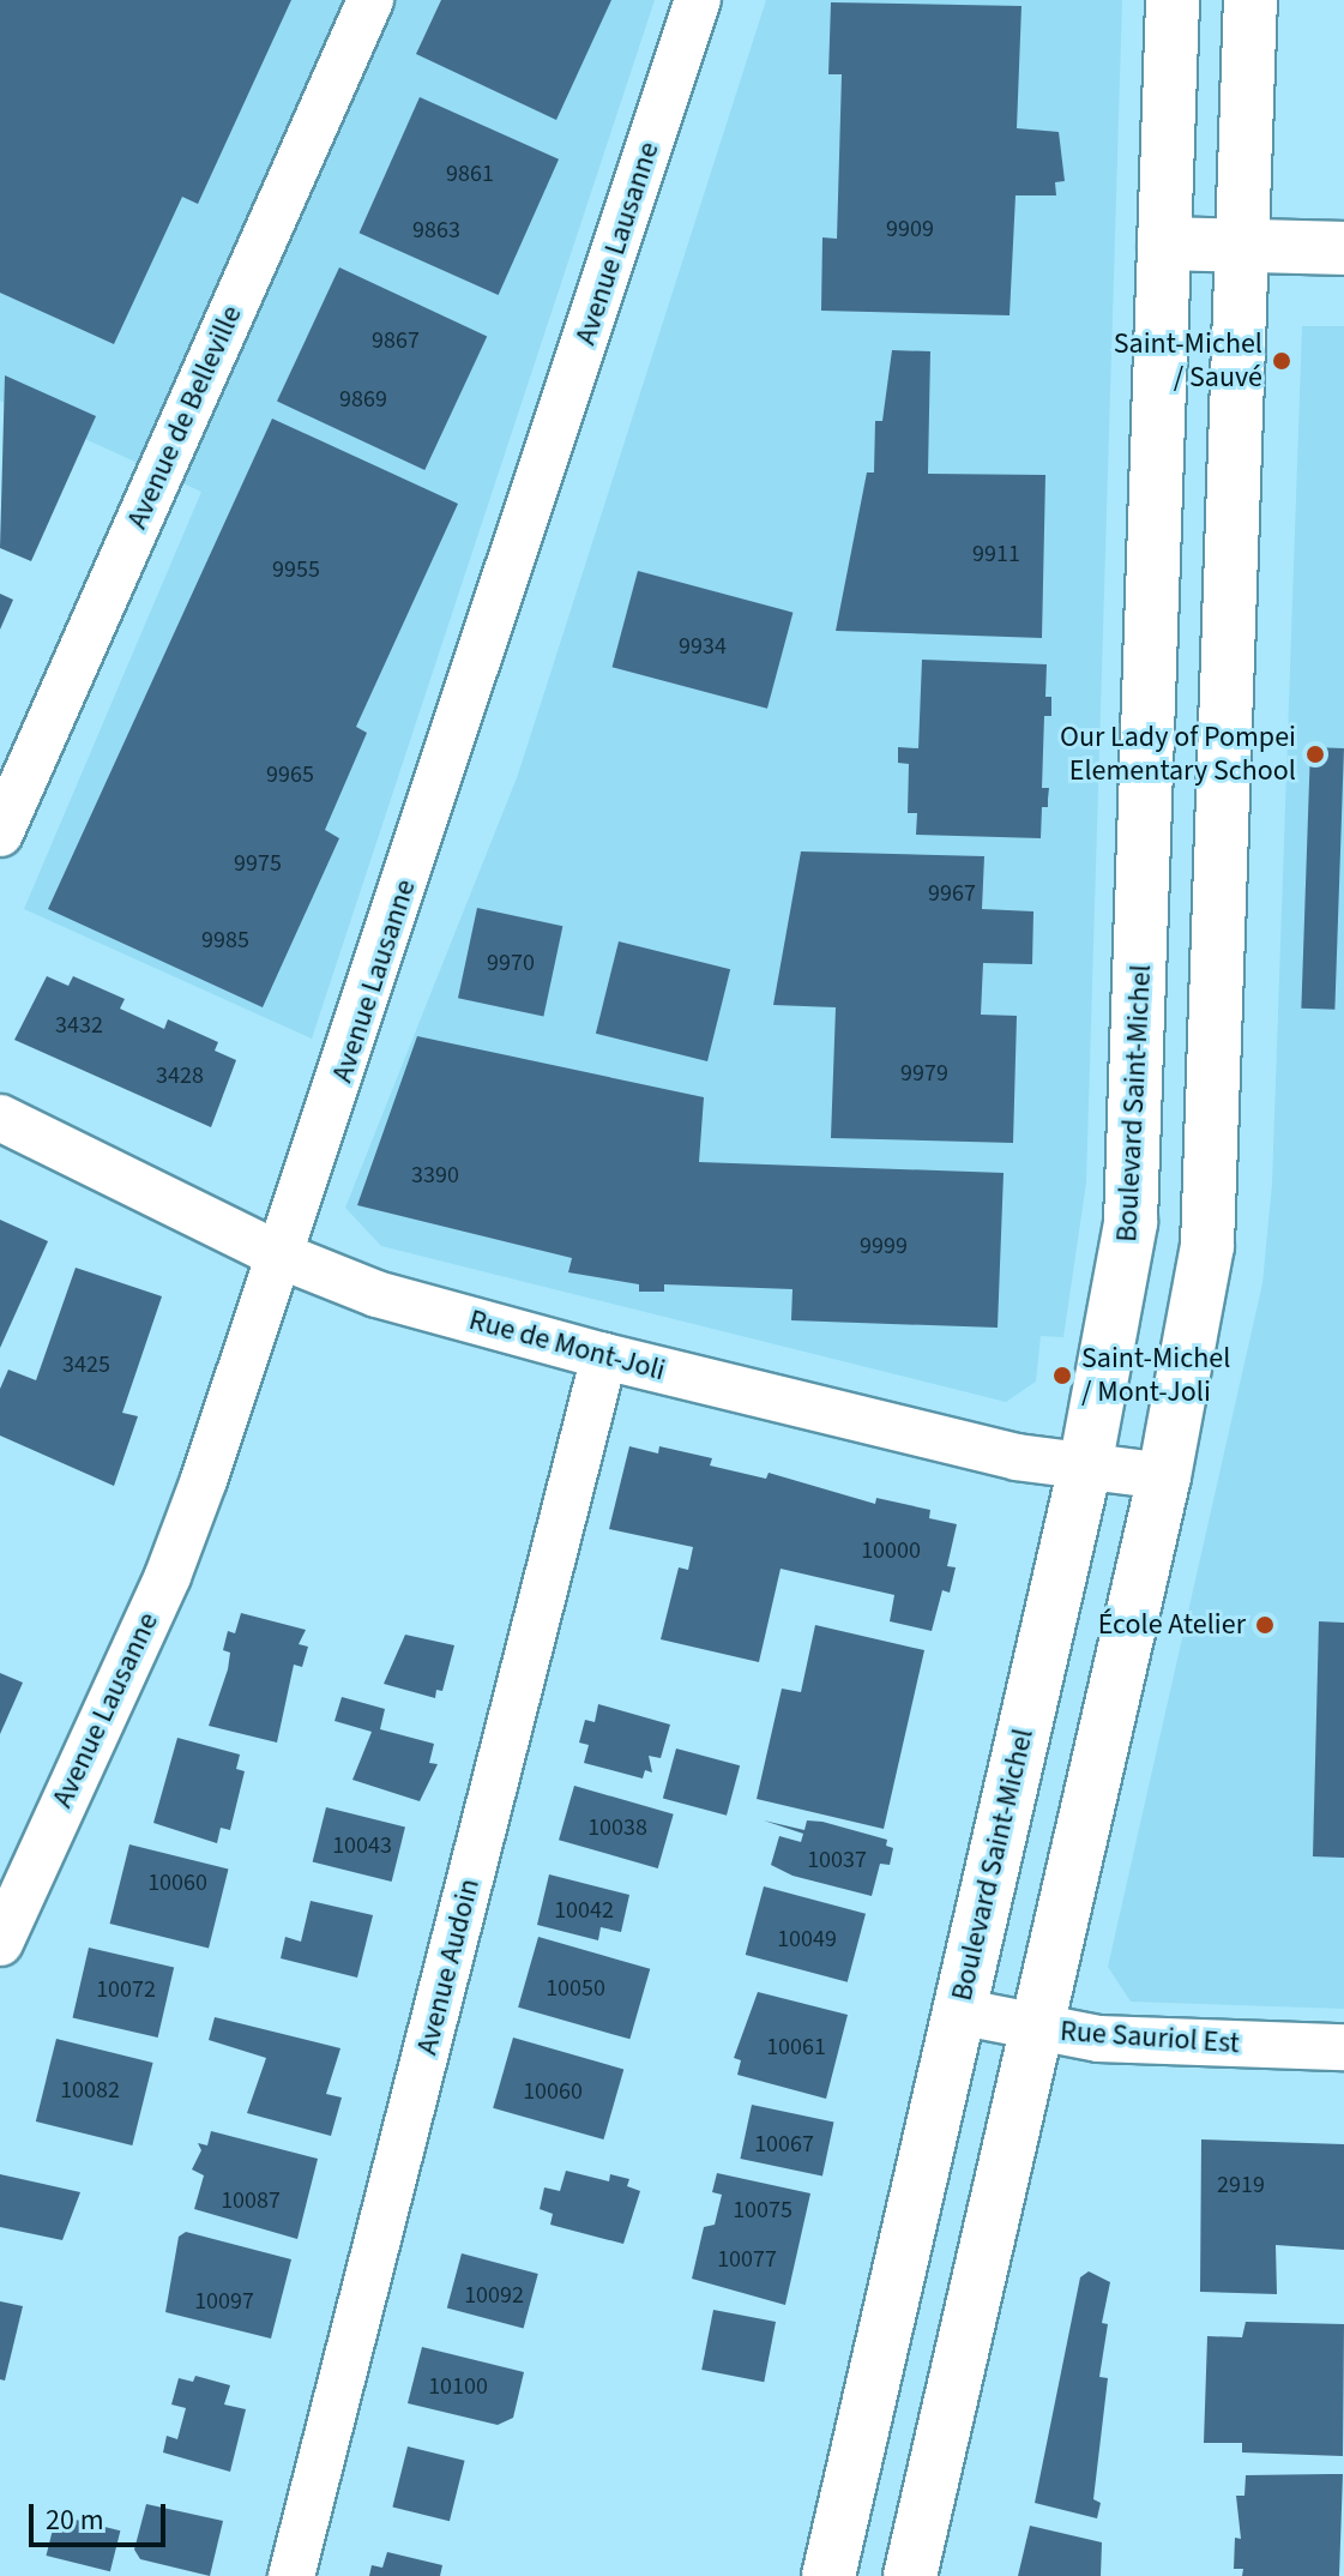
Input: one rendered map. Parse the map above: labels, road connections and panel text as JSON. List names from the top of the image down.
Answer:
{
  "streets": {
    "main road": ["Boulevard Saint-Michel"],
    "street": [
      "Avenue Lausanne",
      "Avenue de Belleville",
      "Rue de Mont-Joli",
      "Avenue Audoin",
      "Rue Sauriol Est"
    ]
  },
  "crossings": [
    ["Avenue Lausanne", "Rue de Mont-Joli"],
    ["Boulevard Saint-Michel", "Rue de Mont-Joli"],
    ["Boulevard Saint-Michel", "Rue Sauriol Est"],
    ["Rue de Mont-Joli", "Avenue Audoin"]
  ],
  "places": [
    "Saint-Michel / Sauvé",
    "Our Lady of Pompei Elementary School",
    "Saint-Michel / Mont-Joli",
    "École Atelier"
  ],
  "house_numbers": [
    "9861",
    "9909",
    "9863",
    "9867",
    "9869",
    "9911",
    "9955",
    "9934",
    "9965",
    "9975",
    "9967",
    "9985",
    "9970",
    "3432",
    "9979",
    "3428",
    "3390",
    "9999",
    "3425",
    "10000",
    "10038",
    "10043",
    "10037",
    "10060",
    "10042",
    "10049",
    "10050",
    "10072",
    "10061",
    "10082",
    "10060",
    "10067",
    "2919",
    "10087",
    "10075",
    "10077",
    "10092",
    "10097",
    "10100"
  ],
  "scale_bar": "20 m"
}
